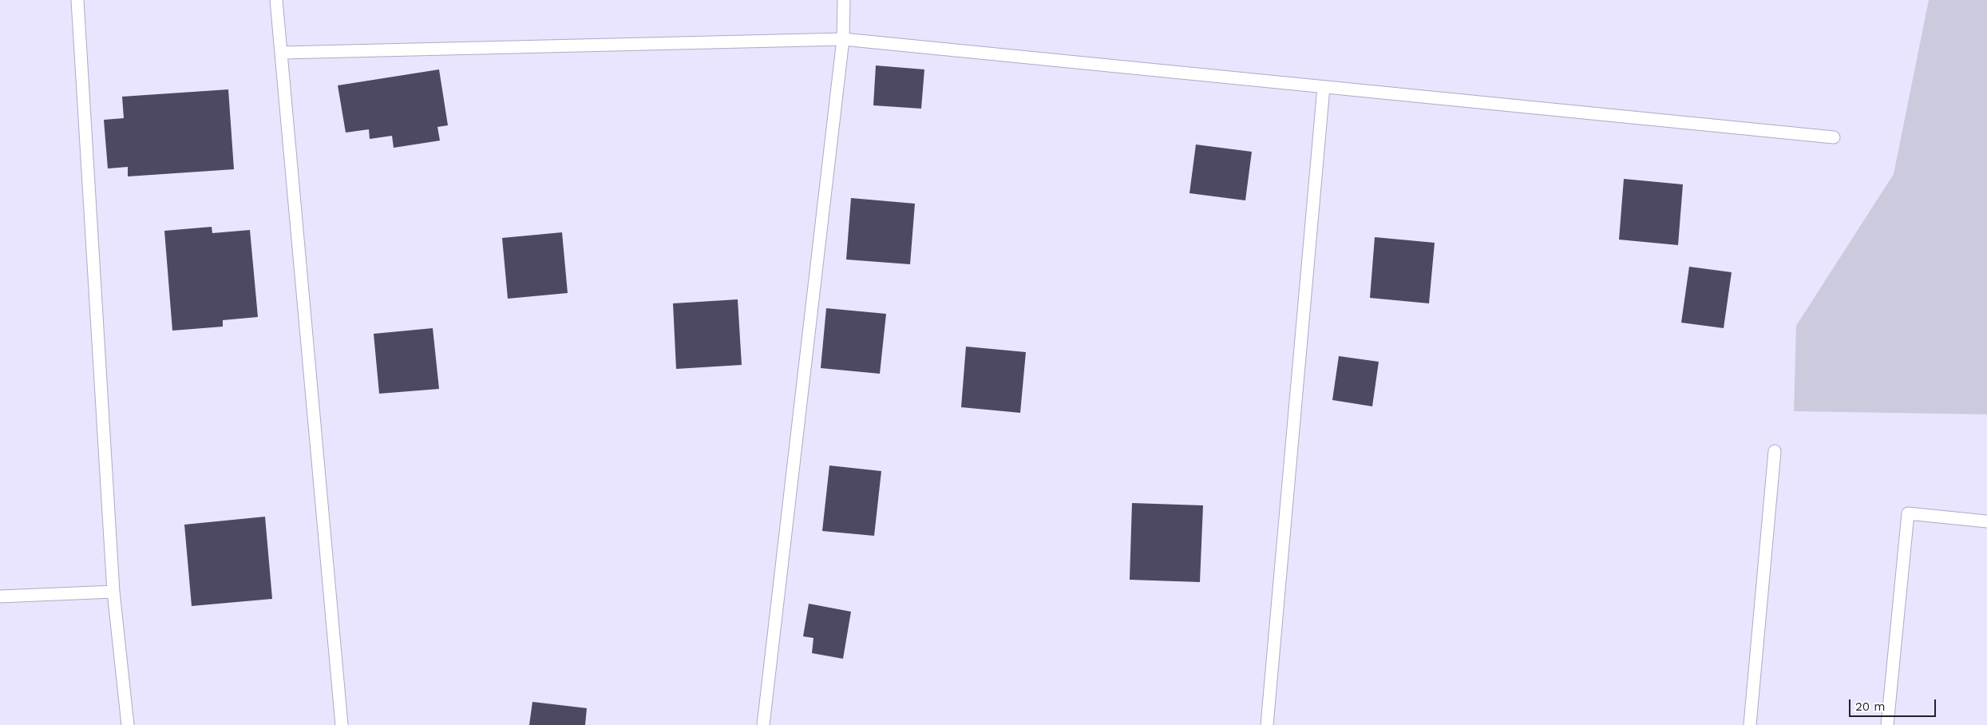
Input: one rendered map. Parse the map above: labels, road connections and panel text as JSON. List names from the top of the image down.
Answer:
{
  "scale_bar": "20 m"
}
